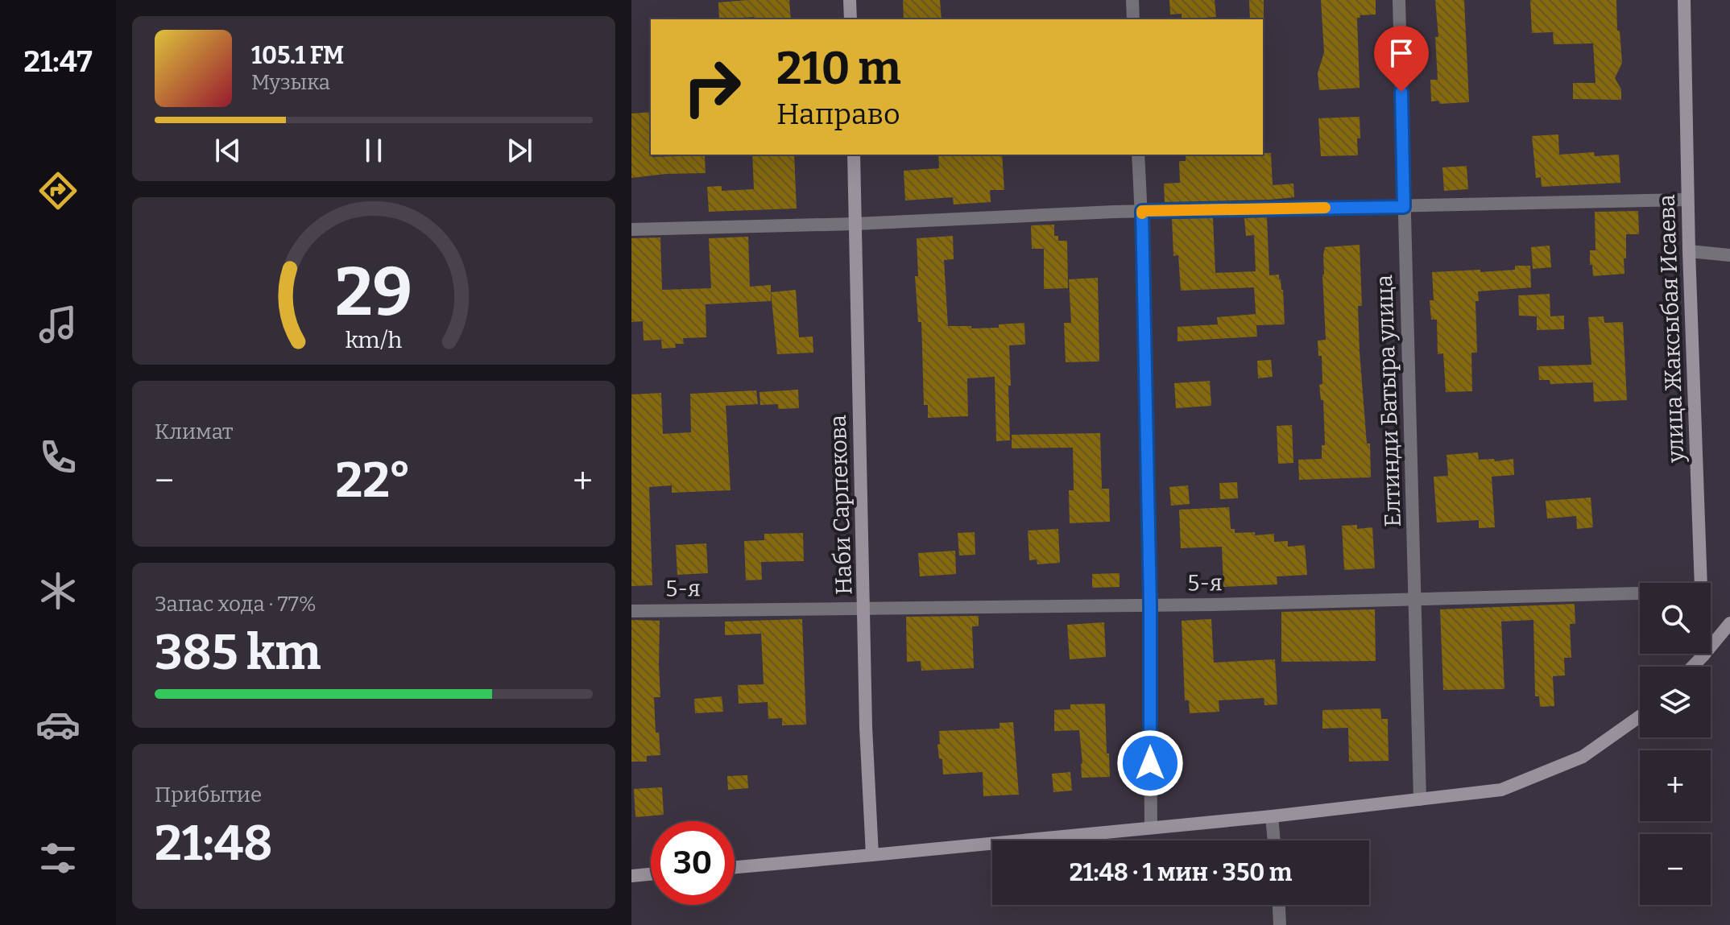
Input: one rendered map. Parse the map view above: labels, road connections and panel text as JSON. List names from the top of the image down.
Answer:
{
  "streets": {
    "street": [
      "улица Жаксыбая Исаева",
      "Елтинди Батыра улица",
      "Наби Сарпекова",
      "5-я"
    ]
  },
  "crossings": [
    ["Елтинди Батыра улица", "5-я"],
    ["Наби Сарпекова", "5-я"]
  ],
  "page": {
    "tabs": "21:47",
    "turn": ["210 m", "Направо"],
    "song": ["105.1 FM", "Музыка"],
    "tile": [
      "Климат",
      ["Запас хода · 77%", "385 km"],
      ["Прибытие", "21:48"]
    ],
    "heat": ["−", "22°", "+"],
    "map_buttons": ["+", "−"],
    "limit": "30",
    "trip": "21:48 · 1 мин · 350 m",
    "gauge": ["29", "km/h"]
  }
}
